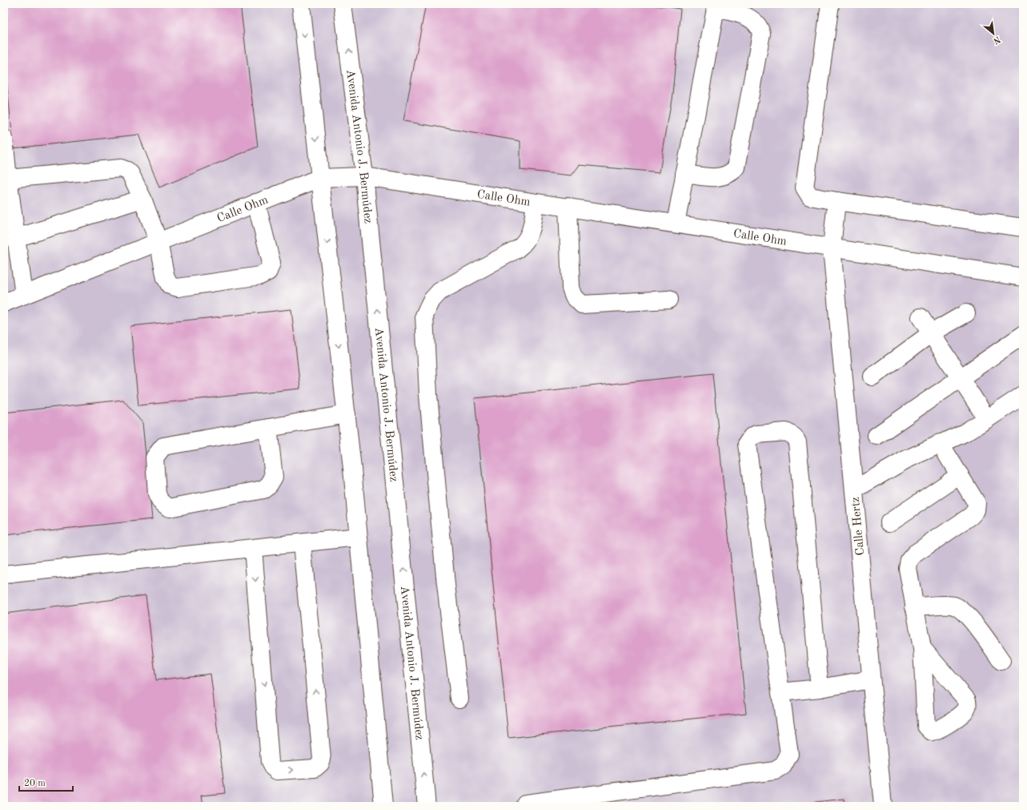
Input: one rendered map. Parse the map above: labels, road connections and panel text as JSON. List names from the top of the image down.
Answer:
{
  "streets": {
    "main road": ["Avenida Antonio J. Bermúdez", "Calle Ohm", "Calle Hertz"]
  },
  "crossings": [
    ["Avenida Antonio J. Bermúdez", "Calle Ohm"],
    ["Calle Ohm", "Calle Hertz"]
  ],
  "scale_bar": "20 m",
  "north": "bottom right"
}
